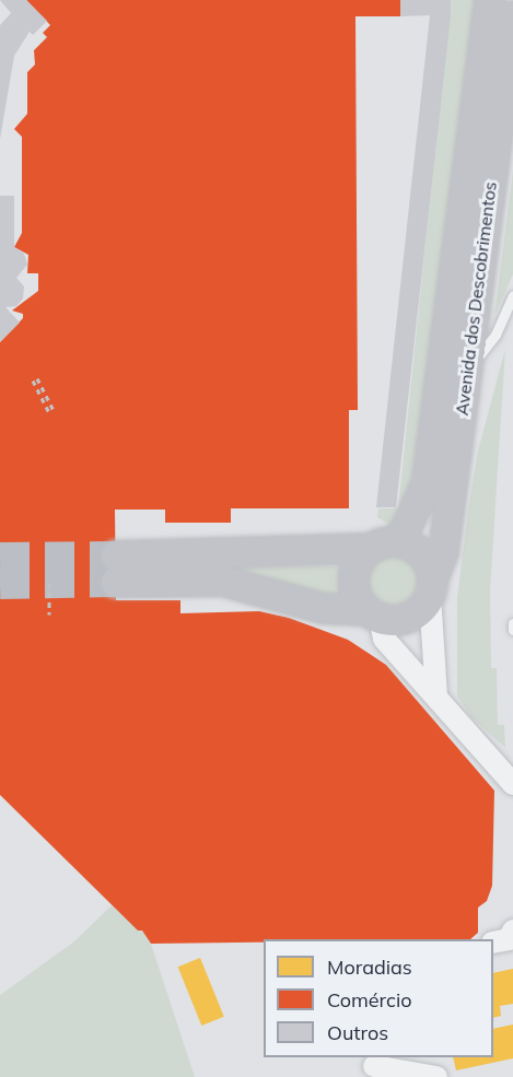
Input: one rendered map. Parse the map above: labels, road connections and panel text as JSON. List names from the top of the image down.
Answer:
{
  "streets": {
    "main road": ["Avenida dos Descobrimentos"]
  },
  "legend": ["Moradias", "Comércio", "Outros"]
}
